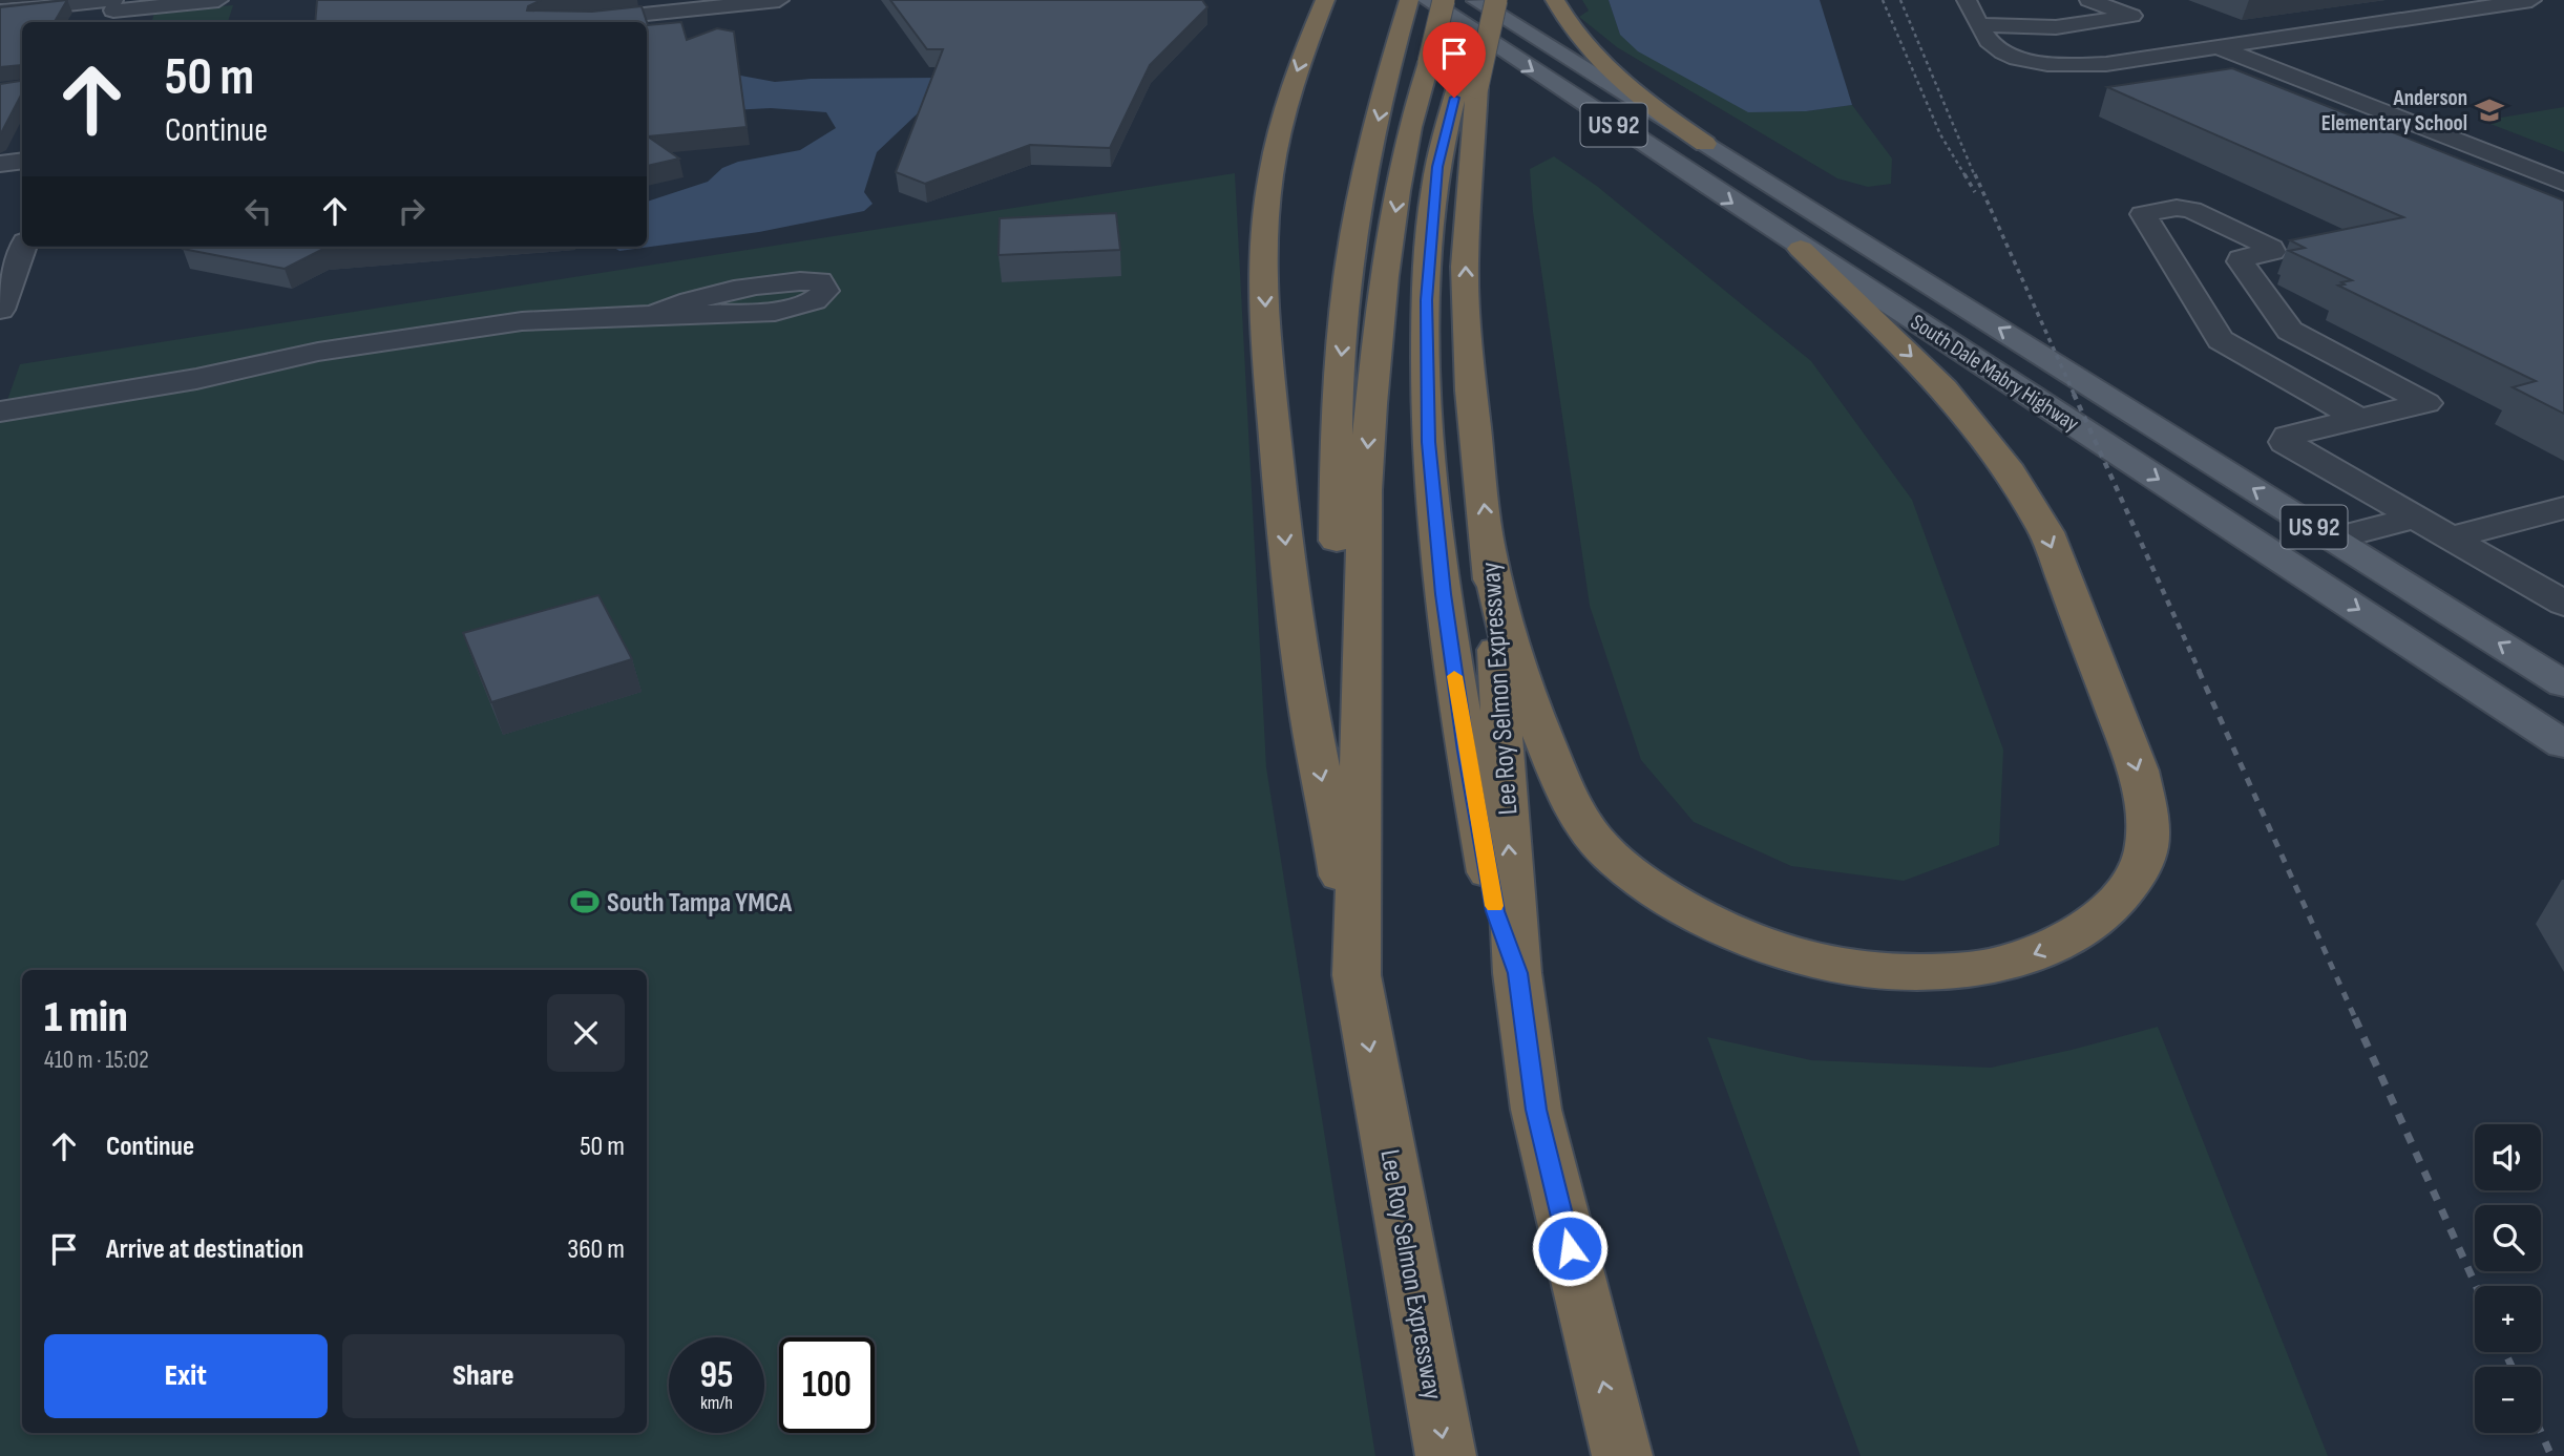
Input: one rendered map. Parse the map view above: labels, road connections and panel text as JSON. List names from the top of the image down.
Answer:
{
  "streets": {
    "highway": ["Lee Roy Selmon Expressway"],
    "main road": ["US 92", "South Dale Mabry Highway"]
  },
  "places": {
    "school or university": ["Anderson Elementary School"],
    "sports": ["South Tampa YMCA"]
  },
  "page": {
    "turn": ["50 m", "Continue"],
    "heading": ["1 min", "410 m · 15:02"],
    "list": [
      {
        "name": "Continue",
        "value": "50 m"
      },
      {
        "name": "Arrive at destination",
        "value": "360 m"
      }
    ],
    "map_buttons": ["+", "−"],
    "buttons": ["Exit", "Share"],
    "speed": "95 km/h",
    "limit": "100"
  }
}
